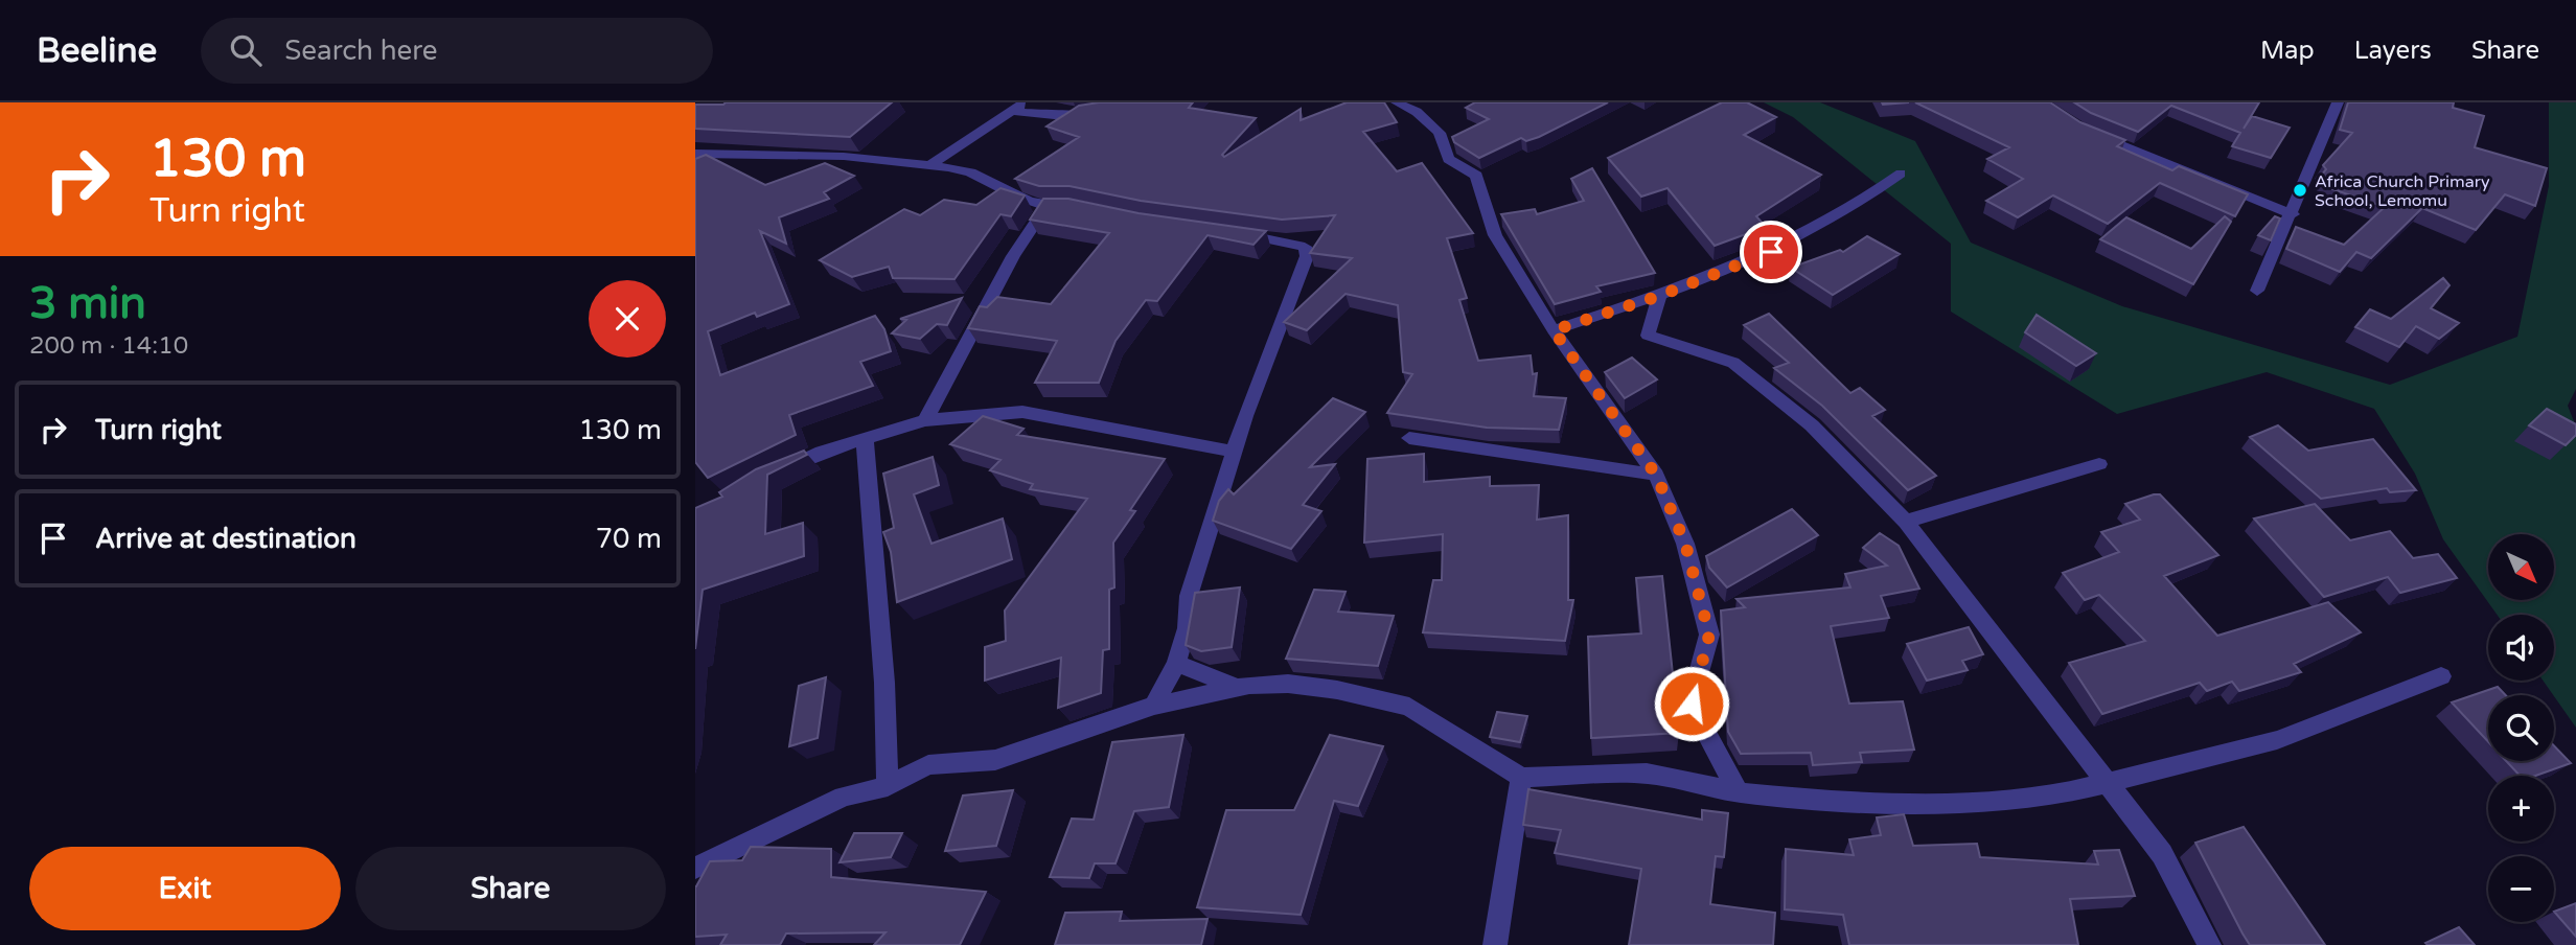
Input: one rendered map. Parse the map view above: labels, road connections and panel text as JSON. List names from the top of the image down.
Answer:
{
  "places": ["Africa Church Primary School, Lemomu"],
  "north": "bottom right",
  "page": {
    "header": "Beeline",
    "search": "Search here",
    "nav": ["Map", "Layers", "Share"],
    "turn": ["130 m", "Turn right"],
    "heading": ["3 min", "200 m · 14:10"],
    "list": [
      {
        "name": "Turn right",
        "value": "130 m"
      },
      {
        "name": "Arrive at destination",
        "value": "70 m"
      }
    ],
    "map_buttons": ["+", "−"],
    "buttons": ["Exit", "Share"]
  }
}
